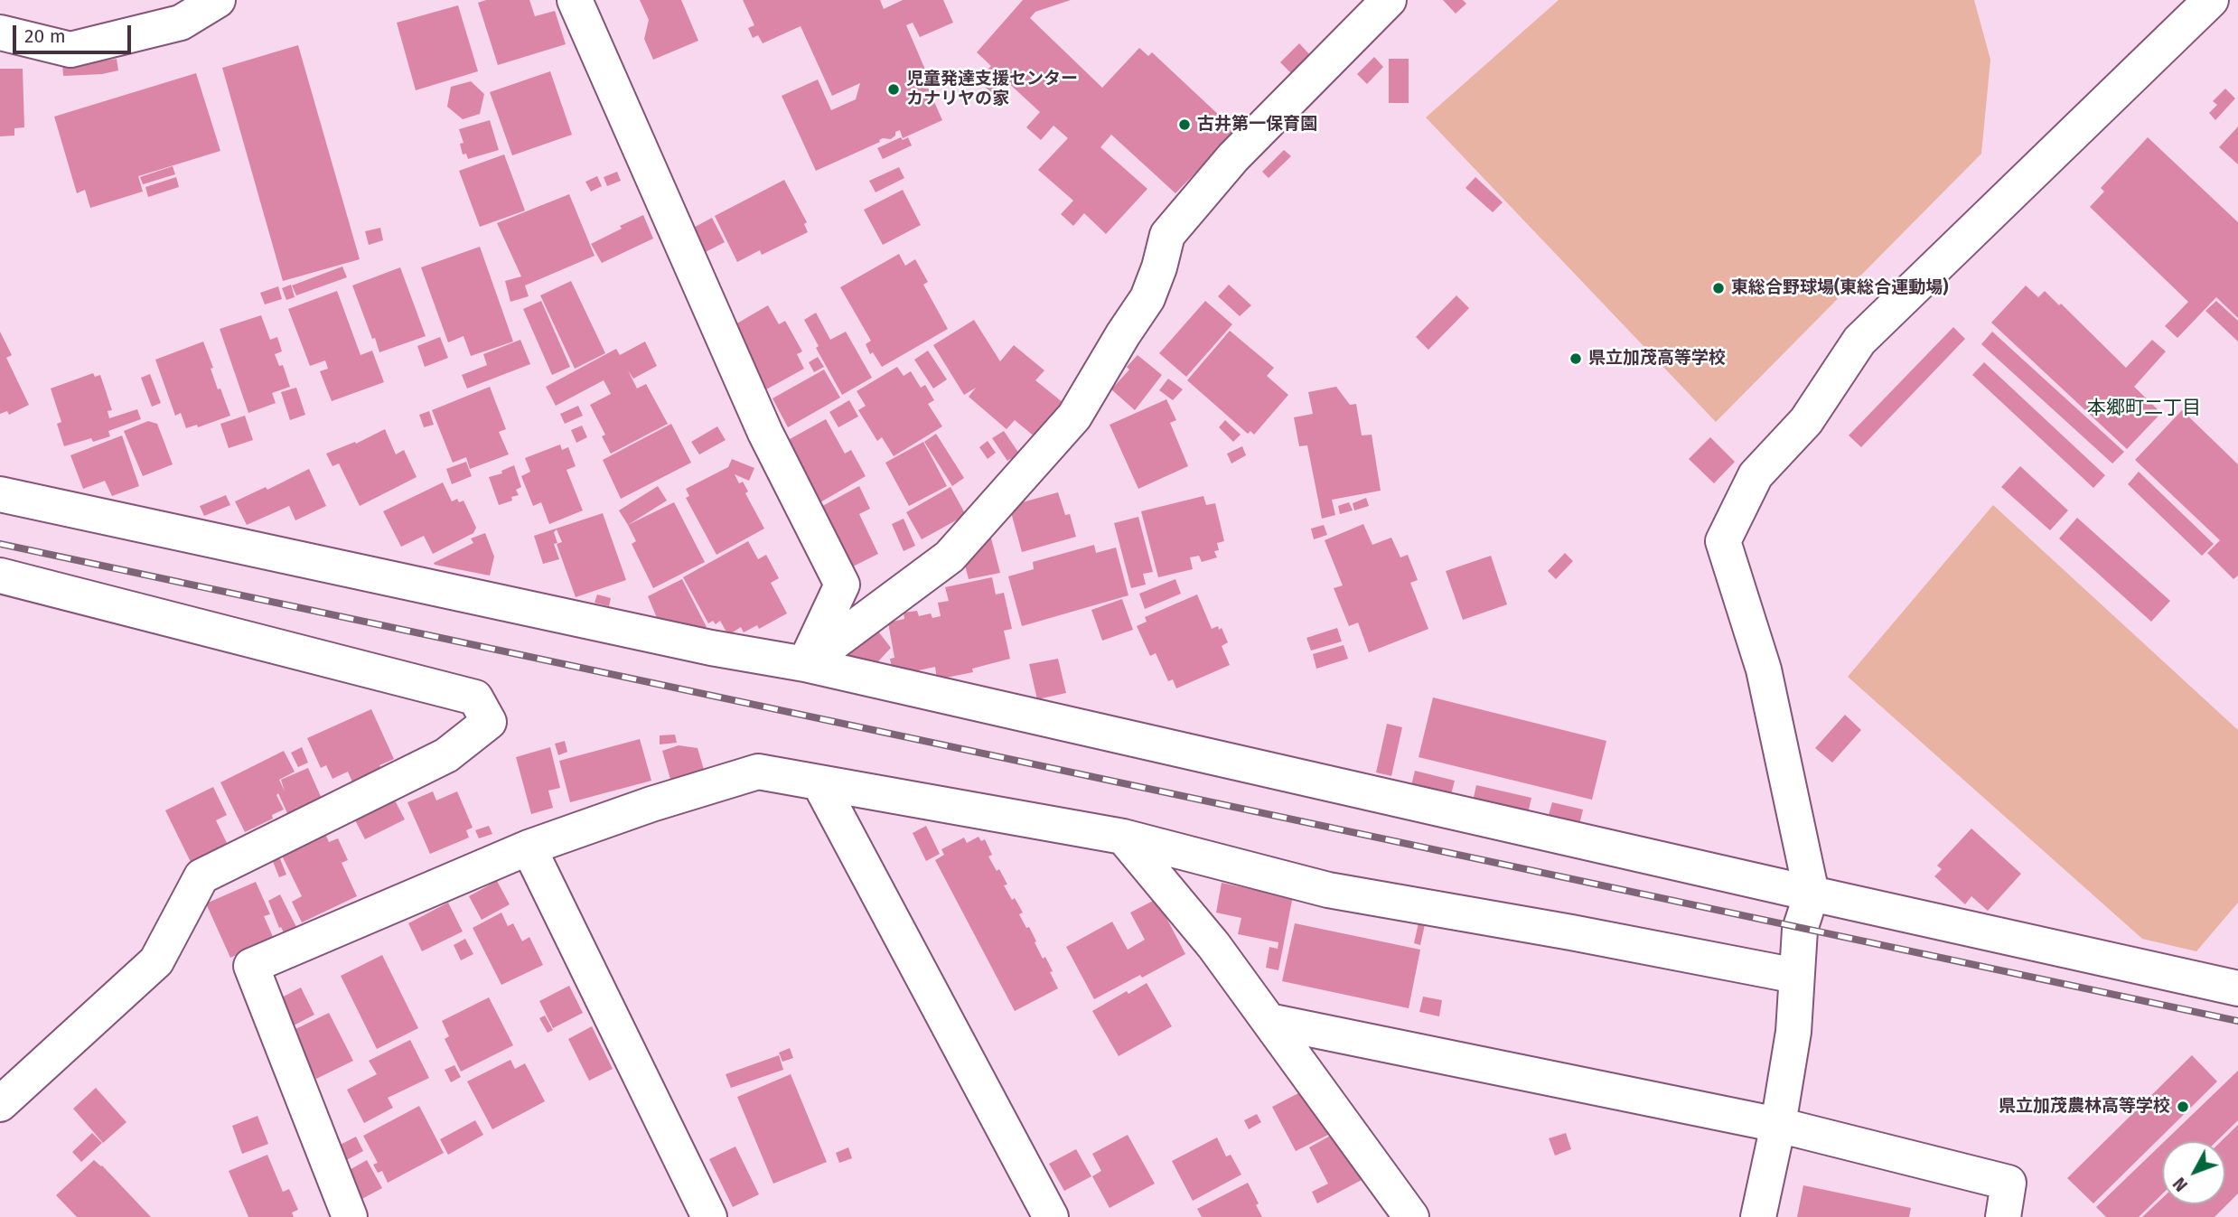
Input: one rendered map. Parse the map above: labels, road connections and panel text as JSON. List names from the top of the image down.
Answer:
{
  "districts": ["本郷町二丁目"],
  "places": [
    "児童発達支援センター カナリヤの家",
    "古井第一保育園",
    "東総合野球場(東総合運動場)",
    "県立加茂高等学校",
    "県立加茂農林高等学校"
  ],
  "scale_bar": "20 m",
  "north": "bottom left"
}
